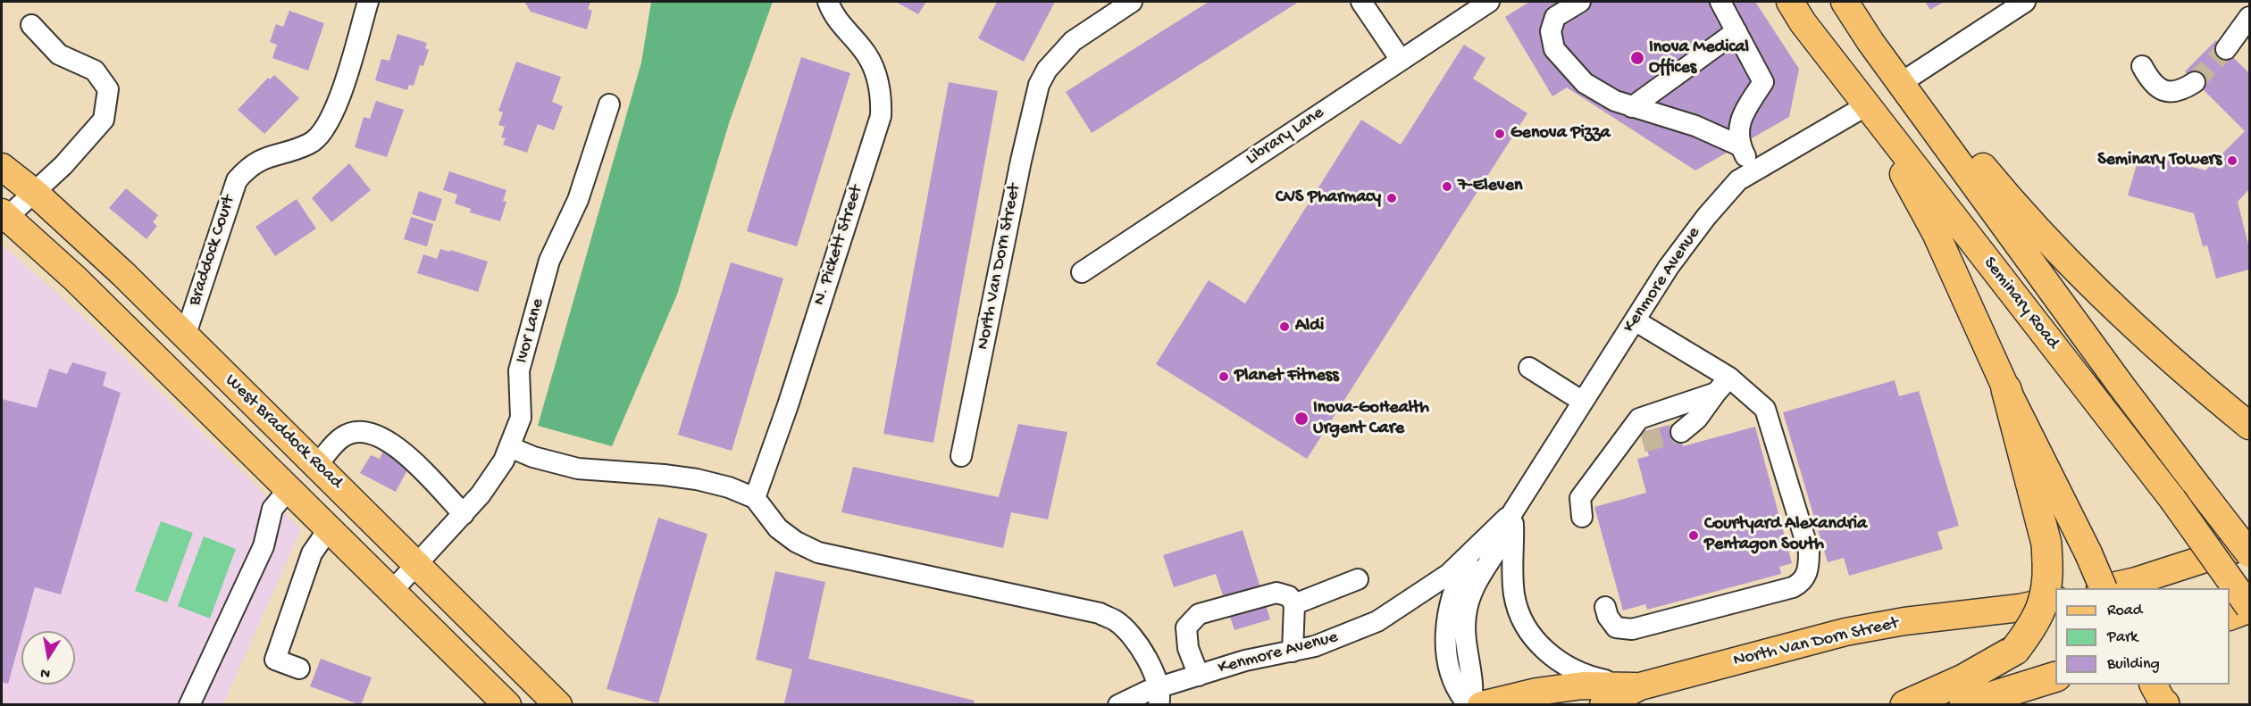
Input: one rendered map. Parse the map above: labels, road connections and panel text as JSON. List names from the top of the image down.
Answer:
{
  "streets": {
    "main road": ["North Van Dorn Street", "Seminary Road", "West Braddock Road"],
    "street": [
      "Library Lane",
      "N. Pickett Street",
      "Braddock Court",
      "Kenmore Avenue",
      "Ivor Lane"
    ]
  },
  "crossings": [
    ["Braddock Court", "West Braddock Road"],
    ["Kenmore Avenue", "Seminary Road"],
    ["Ivor Lane", "West Braddock Road"]
  ],
  "places": [
    "Inova Medical Offices",
    "Genova Pizza",
    "Seminary Towers",
    "7-Eleven",
    "CVS Pharmacy",
    "Aldi",
    "Planet Fitness",
    "Inova-GoHealth Urgent Care",
    "Courtyard Alexandria Pentagon South"
  ],
  "legend": ["Road", "Park", "Building"],
  "north": "bottom"
}
